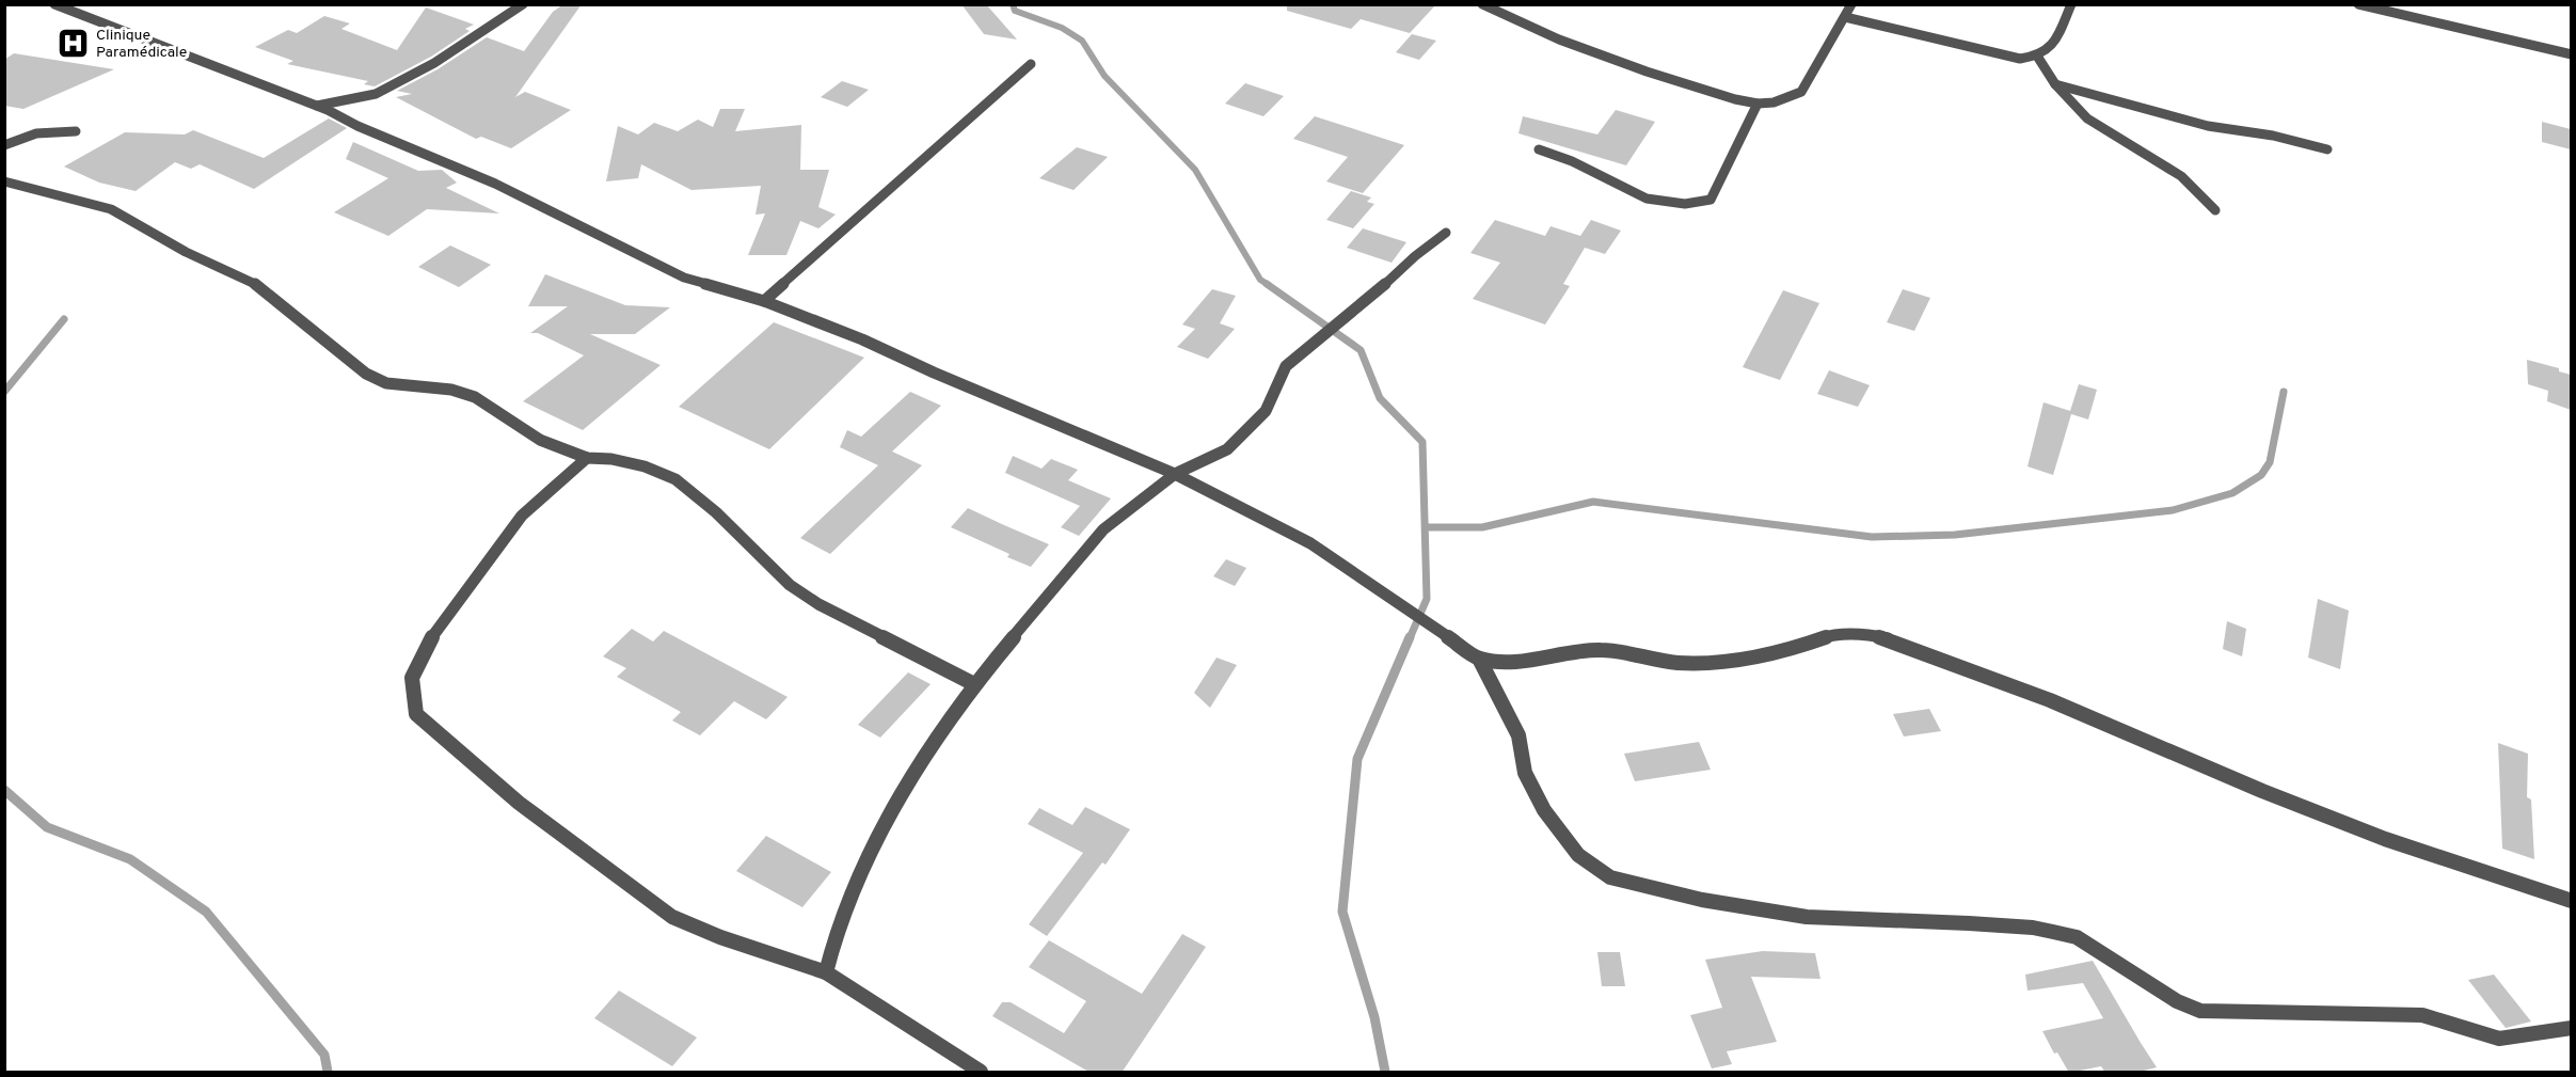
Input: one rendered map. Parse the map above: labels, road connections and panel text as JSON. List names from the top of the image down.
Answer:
{
  "places": {
    "hospital": ["Clinique Paramédicale"]
  }
}
